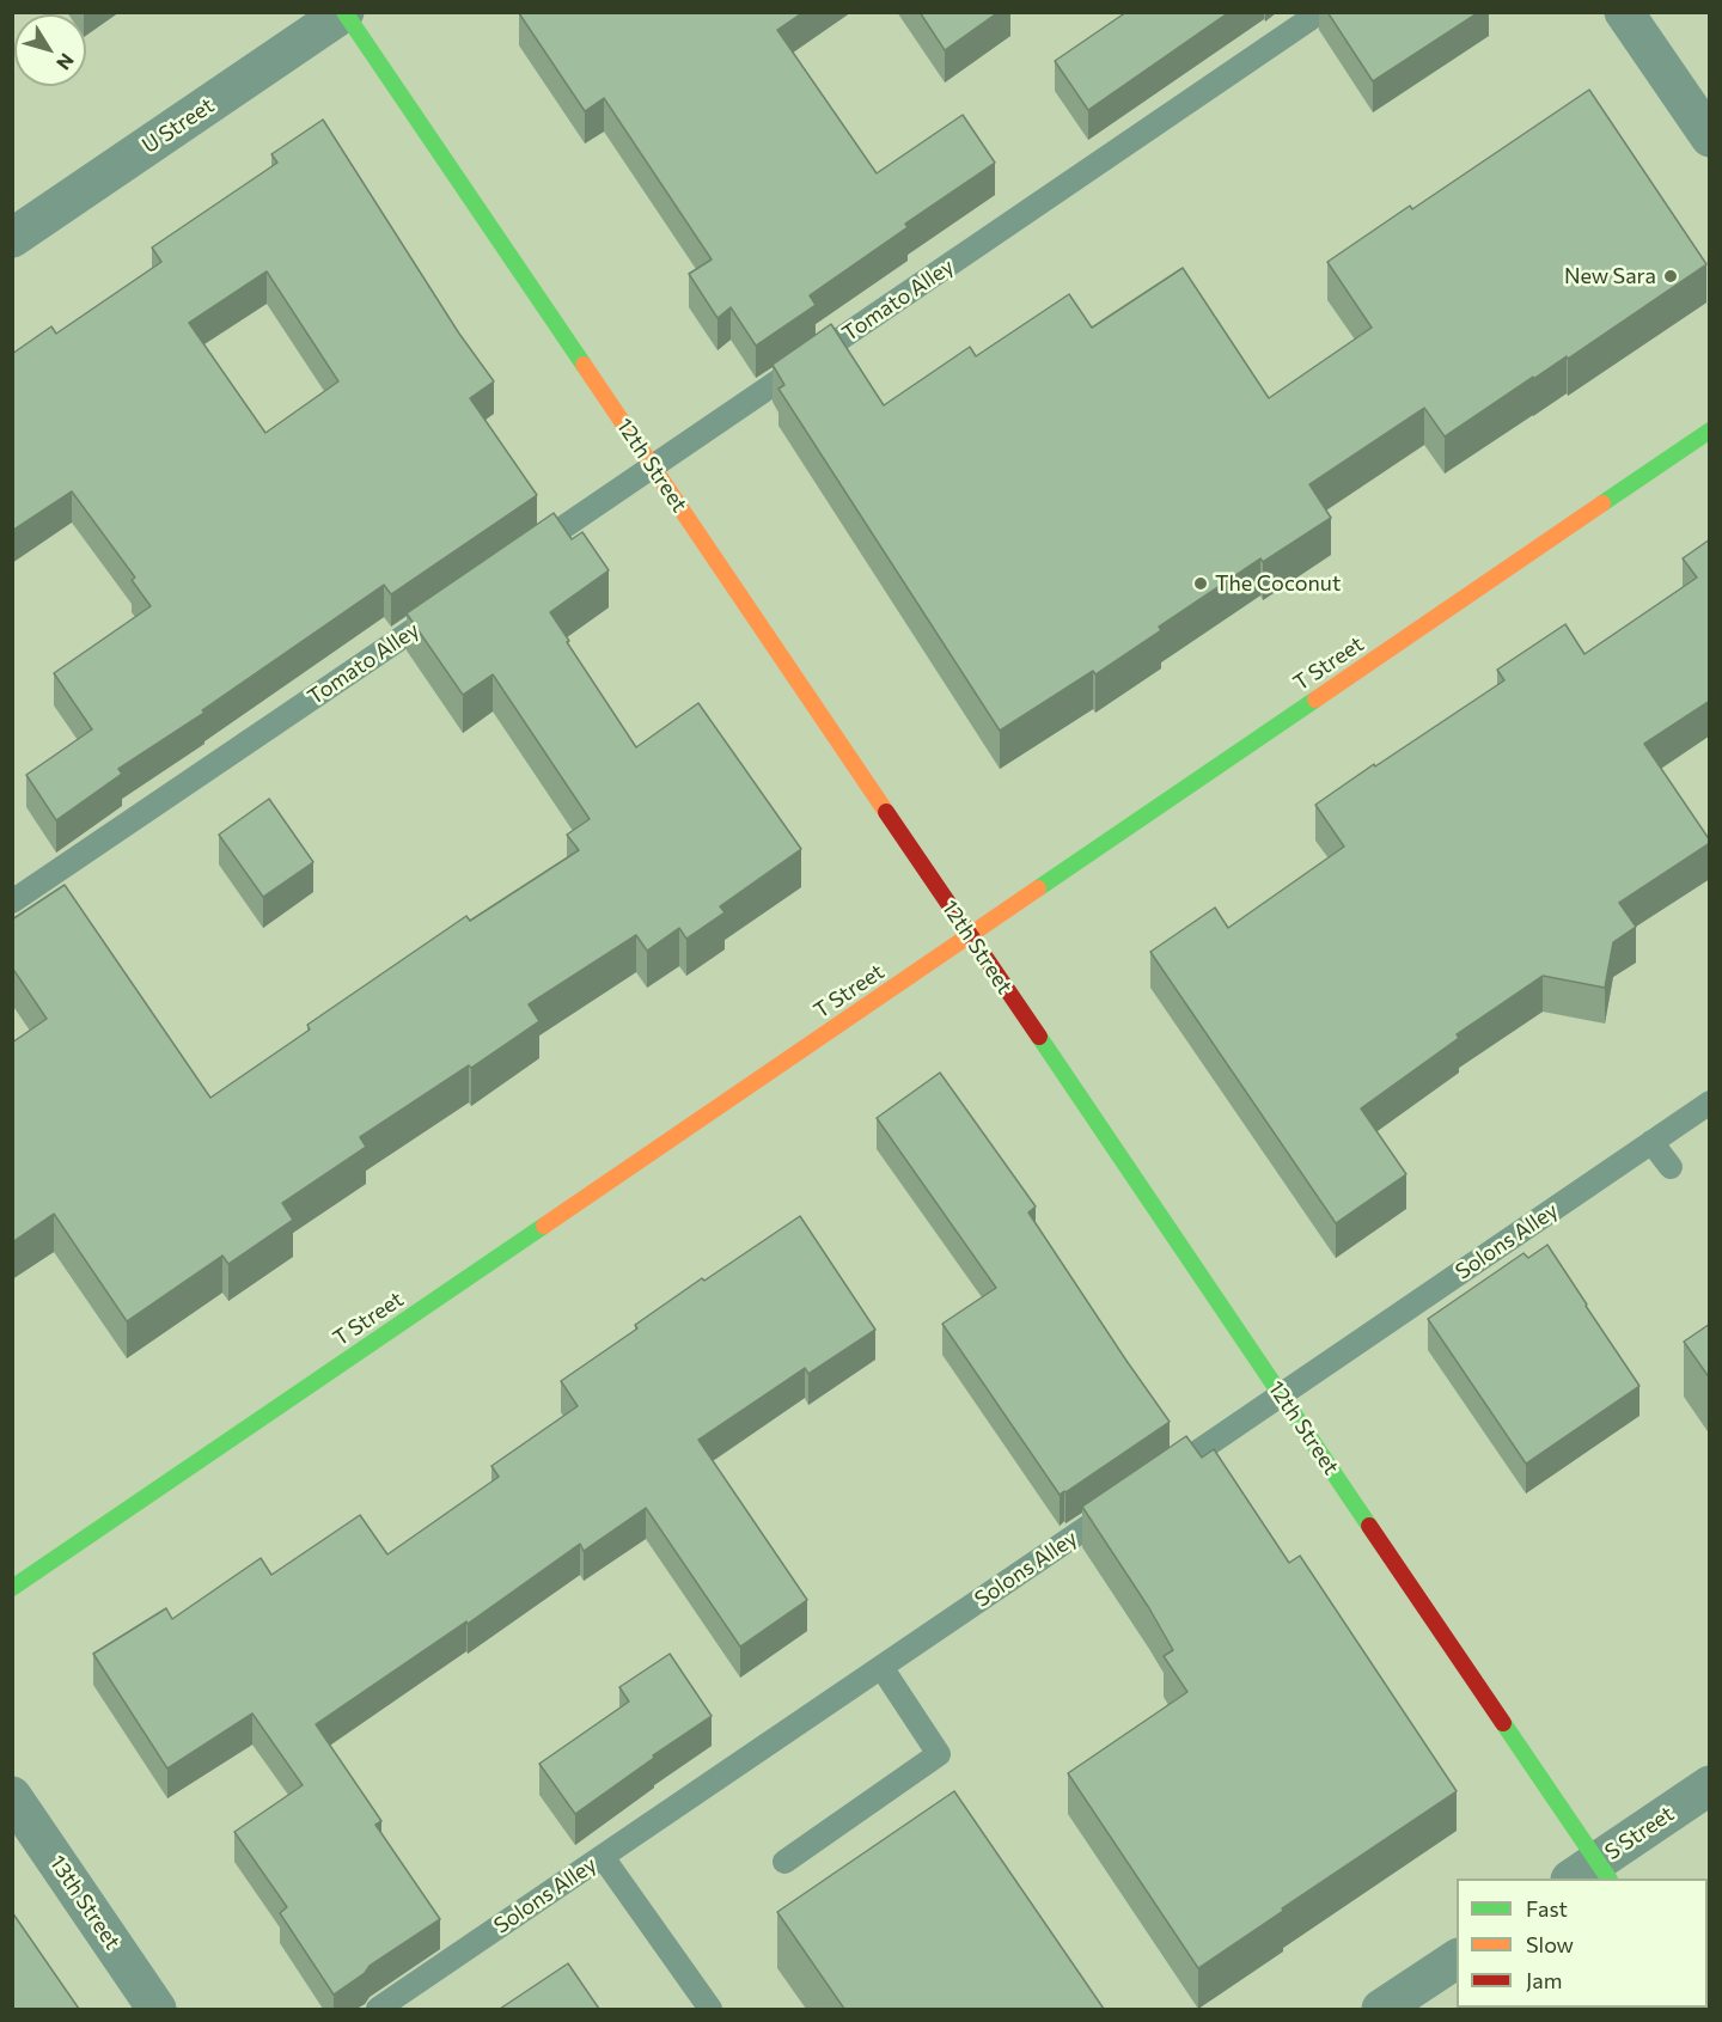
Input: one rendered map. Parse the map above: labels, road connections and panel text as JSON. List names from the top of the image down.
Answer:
{
  "streets": {
    "street": [
      "U Street",
      "12th Street",
      "T Street",
      "S Street",
      "13th Street"
    ],
    "lane": ["Tomato Alley", "Solons Alley"]
  },
  "crossings": [
    ["U Street", "12th Street"],
    ["Tomato Alley", "12th Street"],
    ["12th Street", "T Street"],
    ["12th Street", "Solons Alley"],
    ["12th Street", "S Street"]
  ],
  "places": ["New Sara", "The Coconut"],
  "legend": ["Fast", "Slow", "Jam"],
  "north": "bottom right"
}
